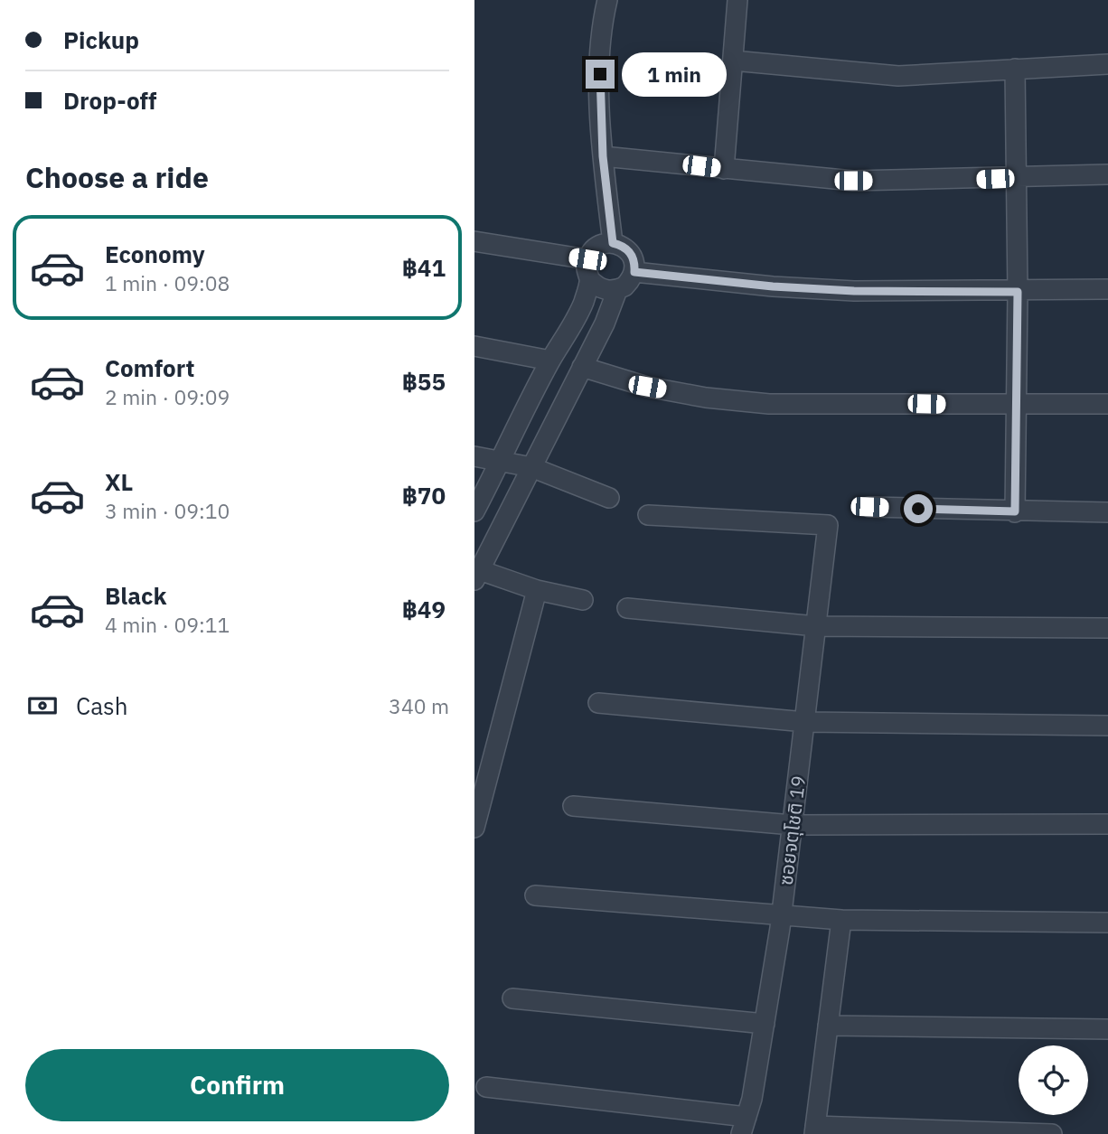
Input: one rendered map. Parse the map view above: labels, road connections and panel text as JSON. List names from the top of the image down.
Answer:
{
  "streets": {
    "street": ["ซอยจตุโชติ 19"]
  },
  "page": {
    "banner": ["Pickup", "Drop-off"],
    "bubble": "1 min",
    "heading": "Choose a ride",
    "list": [
      {
        "name": "Economy",
        "note": "1 min · 09:08",
        "value": "฿41"
      },
      {
        "name": "Comfort",
        "note": "2 min · 09:09",
        "value": "฿55"
      },
      {
        "name": "XL",
        "note": "3 min · 09:10",
        "value": "฿70"
      },
      {
        "name": "Black",
        "note": "4 min · 09:11",
        "value": "฿49"
      }
    ],
    "pay": ["Cash", "340 m"],
    "buttons": "Confirm"
  }
}
